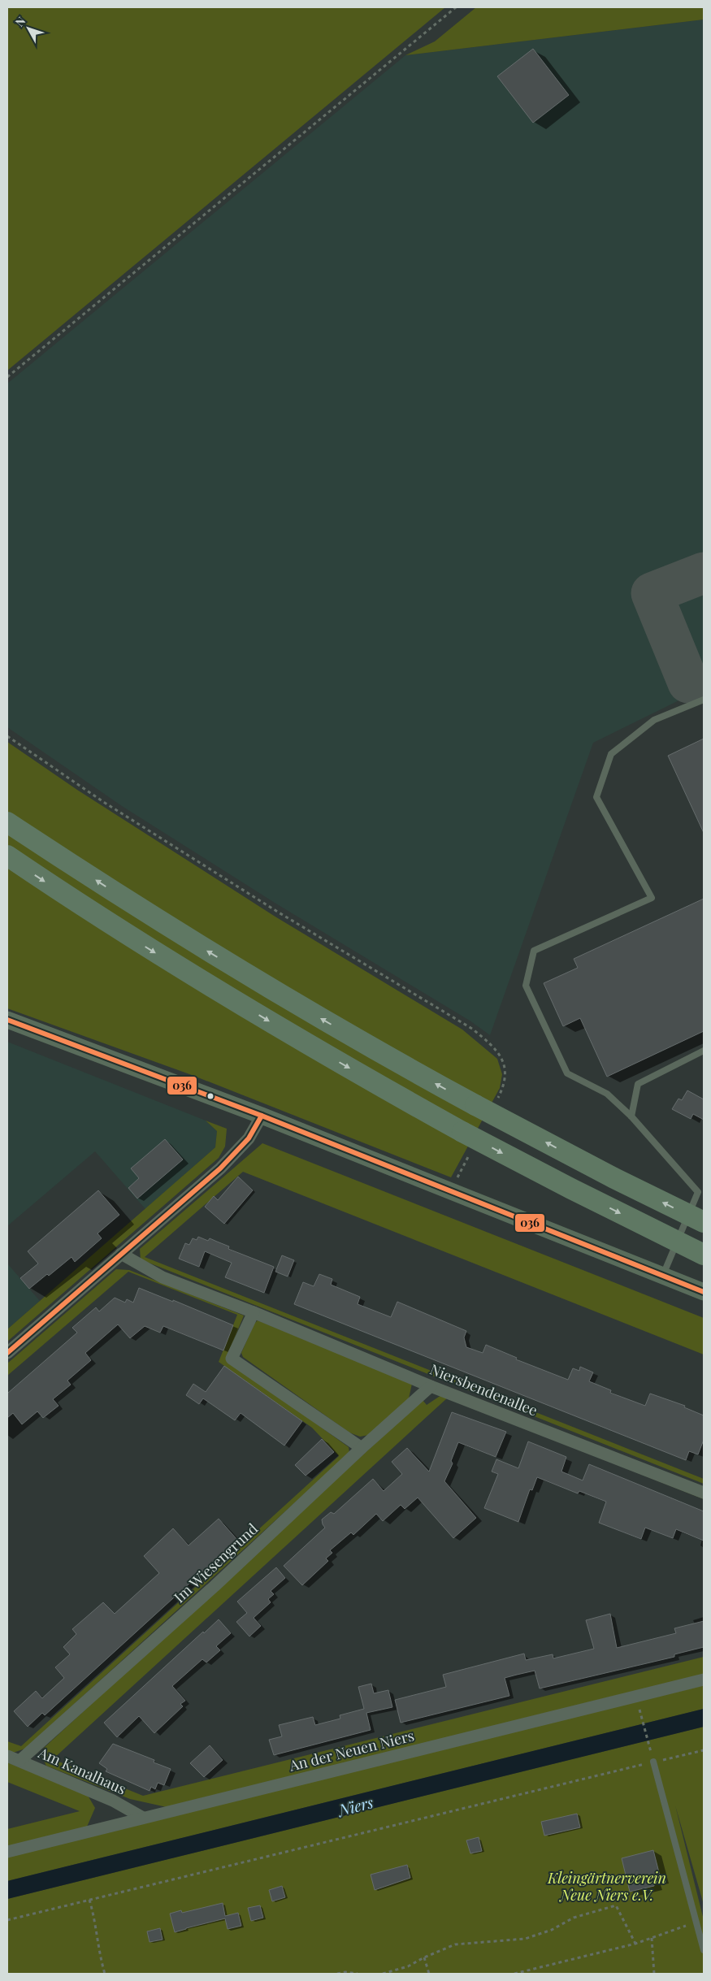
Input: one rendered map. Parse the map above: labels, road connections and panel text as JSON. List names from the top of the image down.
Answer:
{
  "streets": {
    "street": [
      "Niersbendenallee",
      "Im Wiesengrund",
      "An der Neuen Niers",
      "Am Kanalhaus"
    ]
  },
  "crossings": [
    ["Niersbendenallee", "Im Wiesengrund"],
    ["Im Wiesengrund", "Am Kanalhaus"],
    ["An der Neuen Niers", "Am Kanalhaus"]
  ],
  "water": ["Niers"],
  "parks": ["Kleingärtnerverein Neue Niers e.V."],
  "lines": ["transit line 036"],
  "north": "top left"
}
